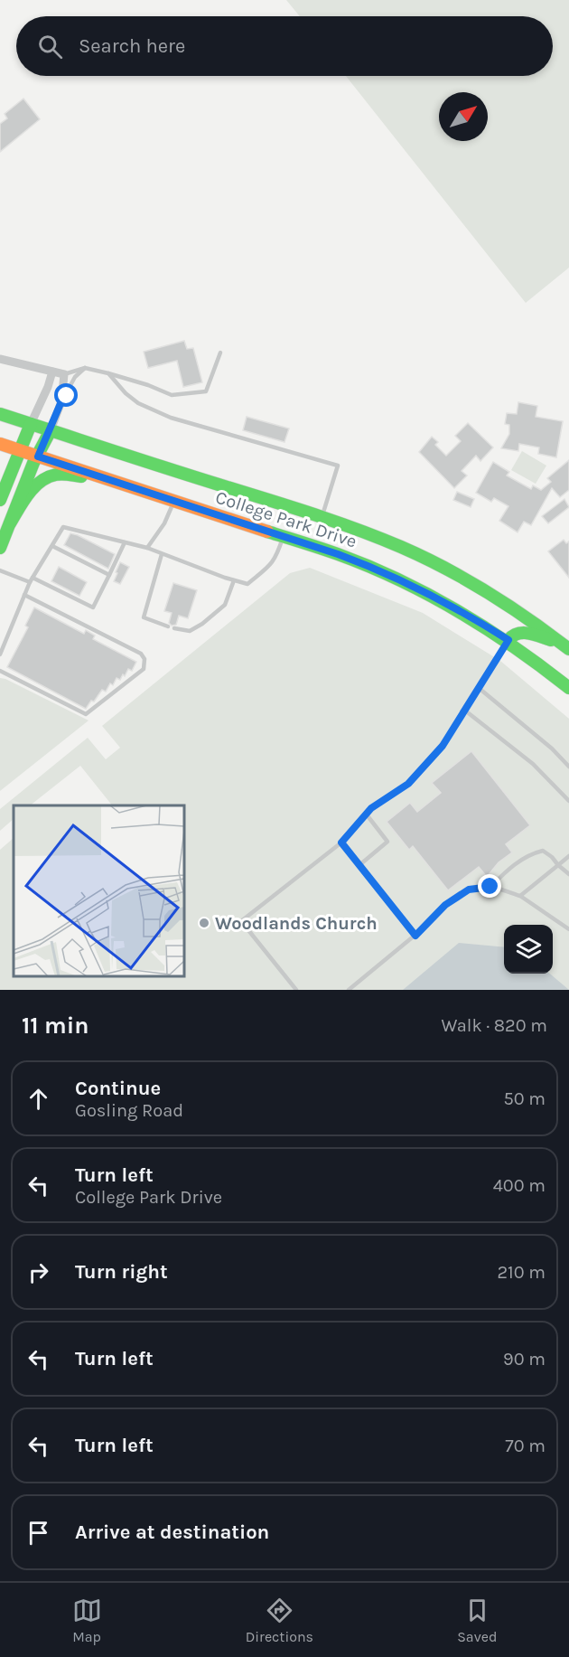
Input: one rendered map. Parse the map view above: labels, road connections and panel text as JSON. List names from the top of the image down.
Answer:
{
  "streets": {
    "main road": ["College Park Drive"]
  },
  "places": ["Woodlands Church"],
  "north": "top right",
  "page": {
    "search": "Search here",
    "heading": ["11 min", "Walk · 820 m"],
    "list": [
      ["Continue", "Gosling Road", "50 m"],
      ["Turn left", "College Park Drive", "400 m"],
      ["Turn right", "210 m"],
      ["Turn left", "90 m"],
      ["Turn left", "70 m"],
      "Arrive at destination"
    ],
    "nav": ["Map", "Directions", "Saved"]
  }
}
